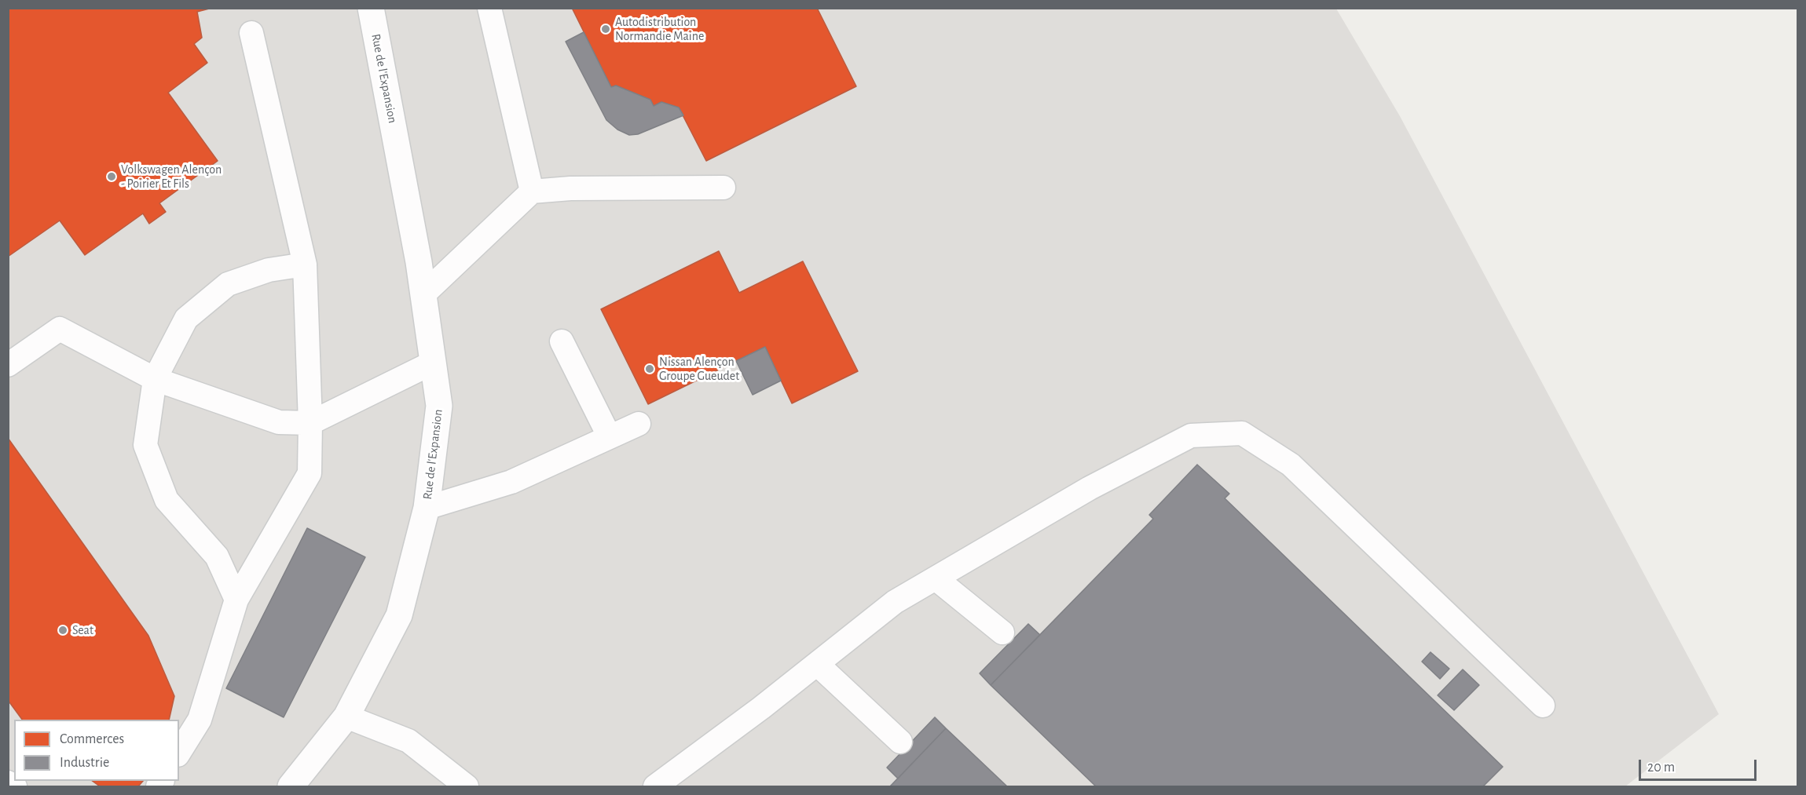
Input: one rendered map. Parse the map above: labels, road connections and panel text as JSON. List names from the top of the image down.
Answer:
{
  "streets": {
    "street": ["Rue de l'Expansion"]
  },
  "places": [
    "Autodistribution Normandie Maine",
    "Volkswagen Alençon - Poirier Et Fils",
    "Nissan Alençon Groupe Gueudet",
    "Seat"
  ],
  "legend": ["Commerces", "Industrie"],
  "scale_bar": "20 m"
}
